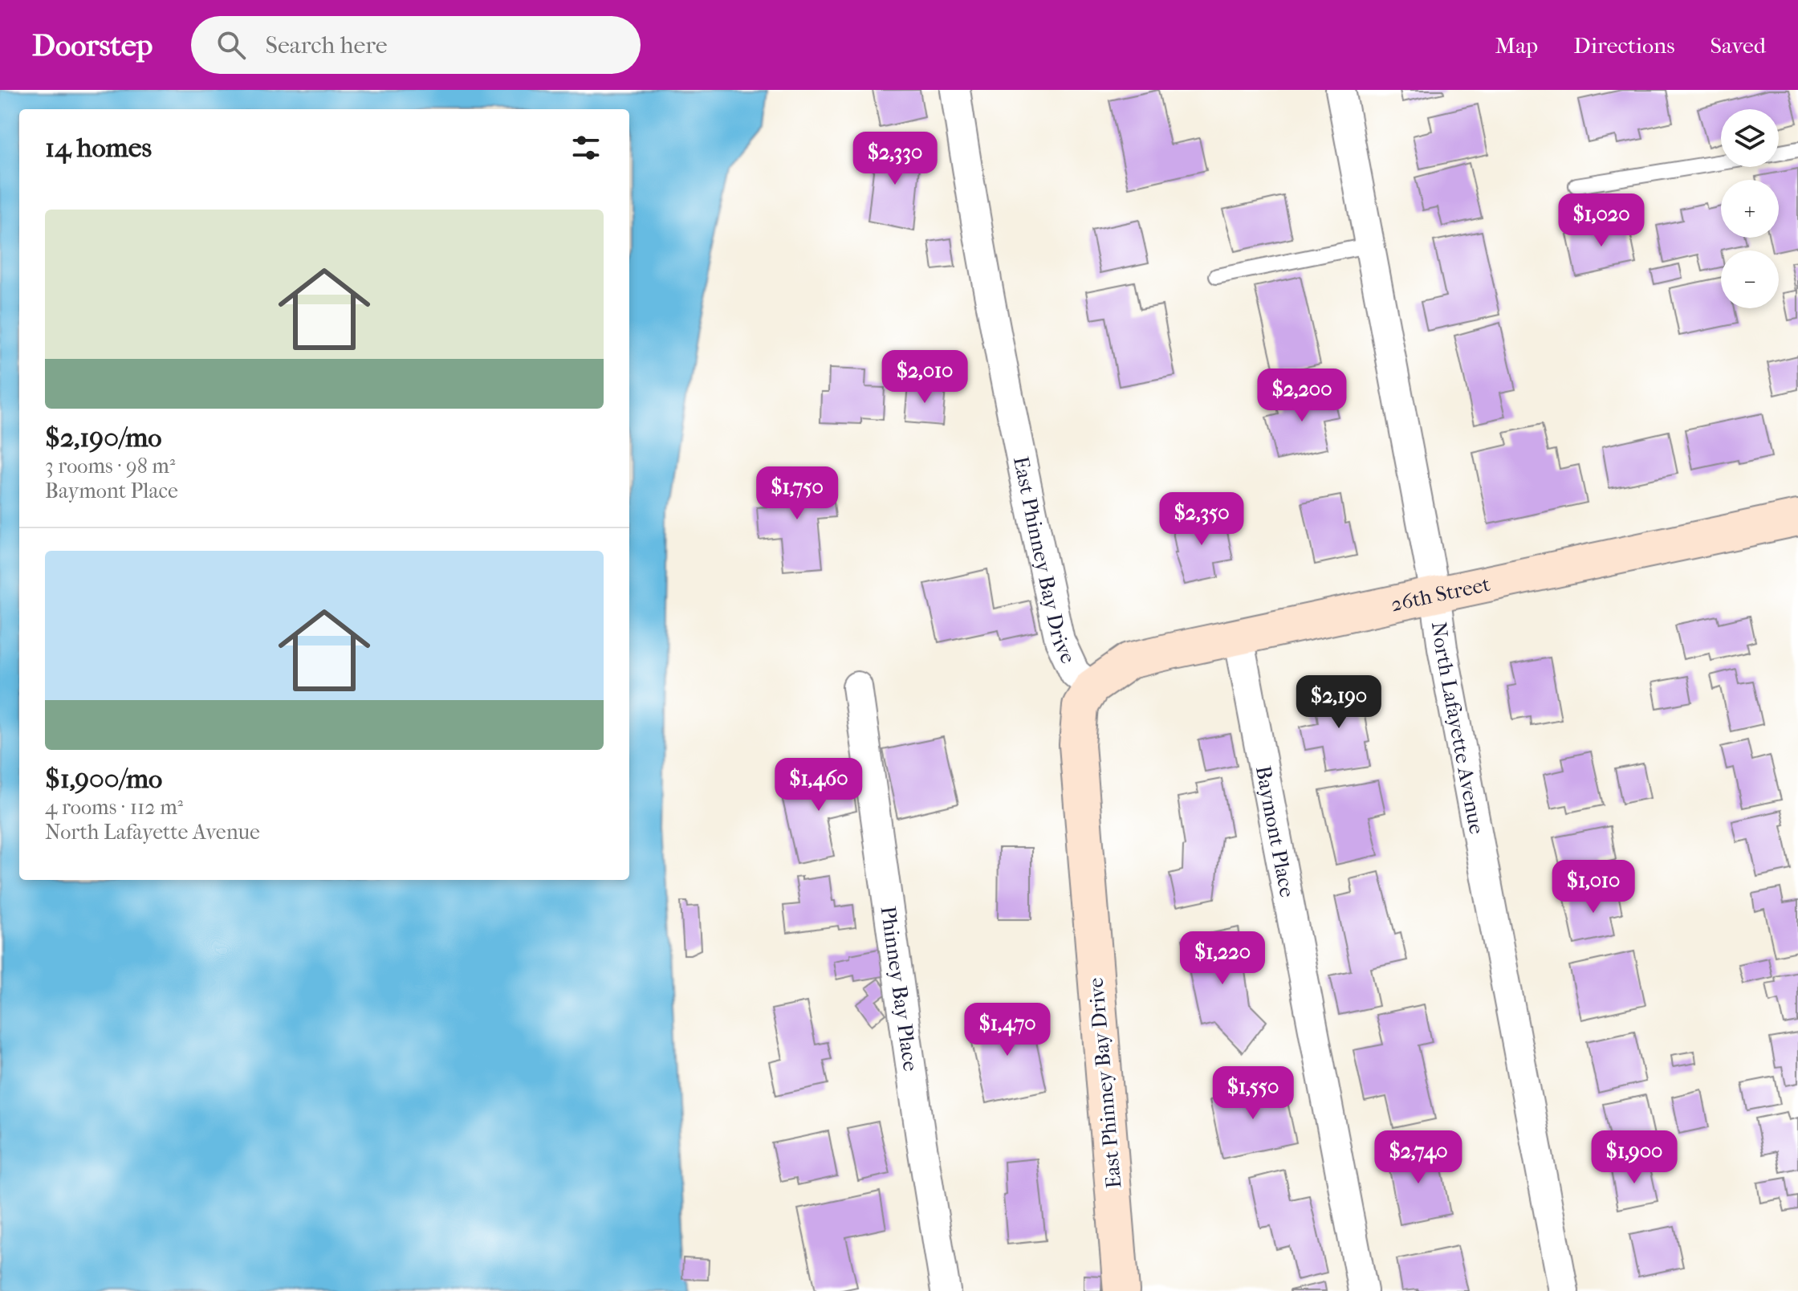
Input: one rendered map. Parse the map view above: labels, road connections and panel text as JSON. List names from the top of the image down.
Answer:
{
  "streets": {
    "street": [
      "East Phinney Bay Drive",
      "26th Street",
      "North Lafayette Avenue",
      "Baymont Place",
      "Phinney Bay Place"
    ]
  },
  "crossings": [
    ["East Phinney Bay Drive", "26th Street"],
    ["26th Street", "North Lafayette Avenue"],
    ["26th Street", "Baymont Place"]
  ],
  "page": {
    "header": "Doorstep",
    "search": "Search here",
    "nav": ["Map", "Directions", "Saved"],
    "map_buttons": ["+", "−"],
    "heading": "14 homes",
    "price": [
      "$2,330",
      "$1,020",
      "$2,010",
      "$2,200",
      "$1,750",
      "$2,350",
      "$2,190",
      "$1,460",
      "$1,010",
      "$1,220",
      "$1,470",
      "$1,550",
      "$2,740",
      "$1,900"
    ],
    "list": [
      {
        "name": "$2,190/mo",
        "note": "3 rooms · 98 m² · Baymont Place"
      },
      {
        "name": "$1,900/mo",
        "note": "4 rooms · 112 m² · North Lafayette Avenue"
      }
    ]
  }
}
